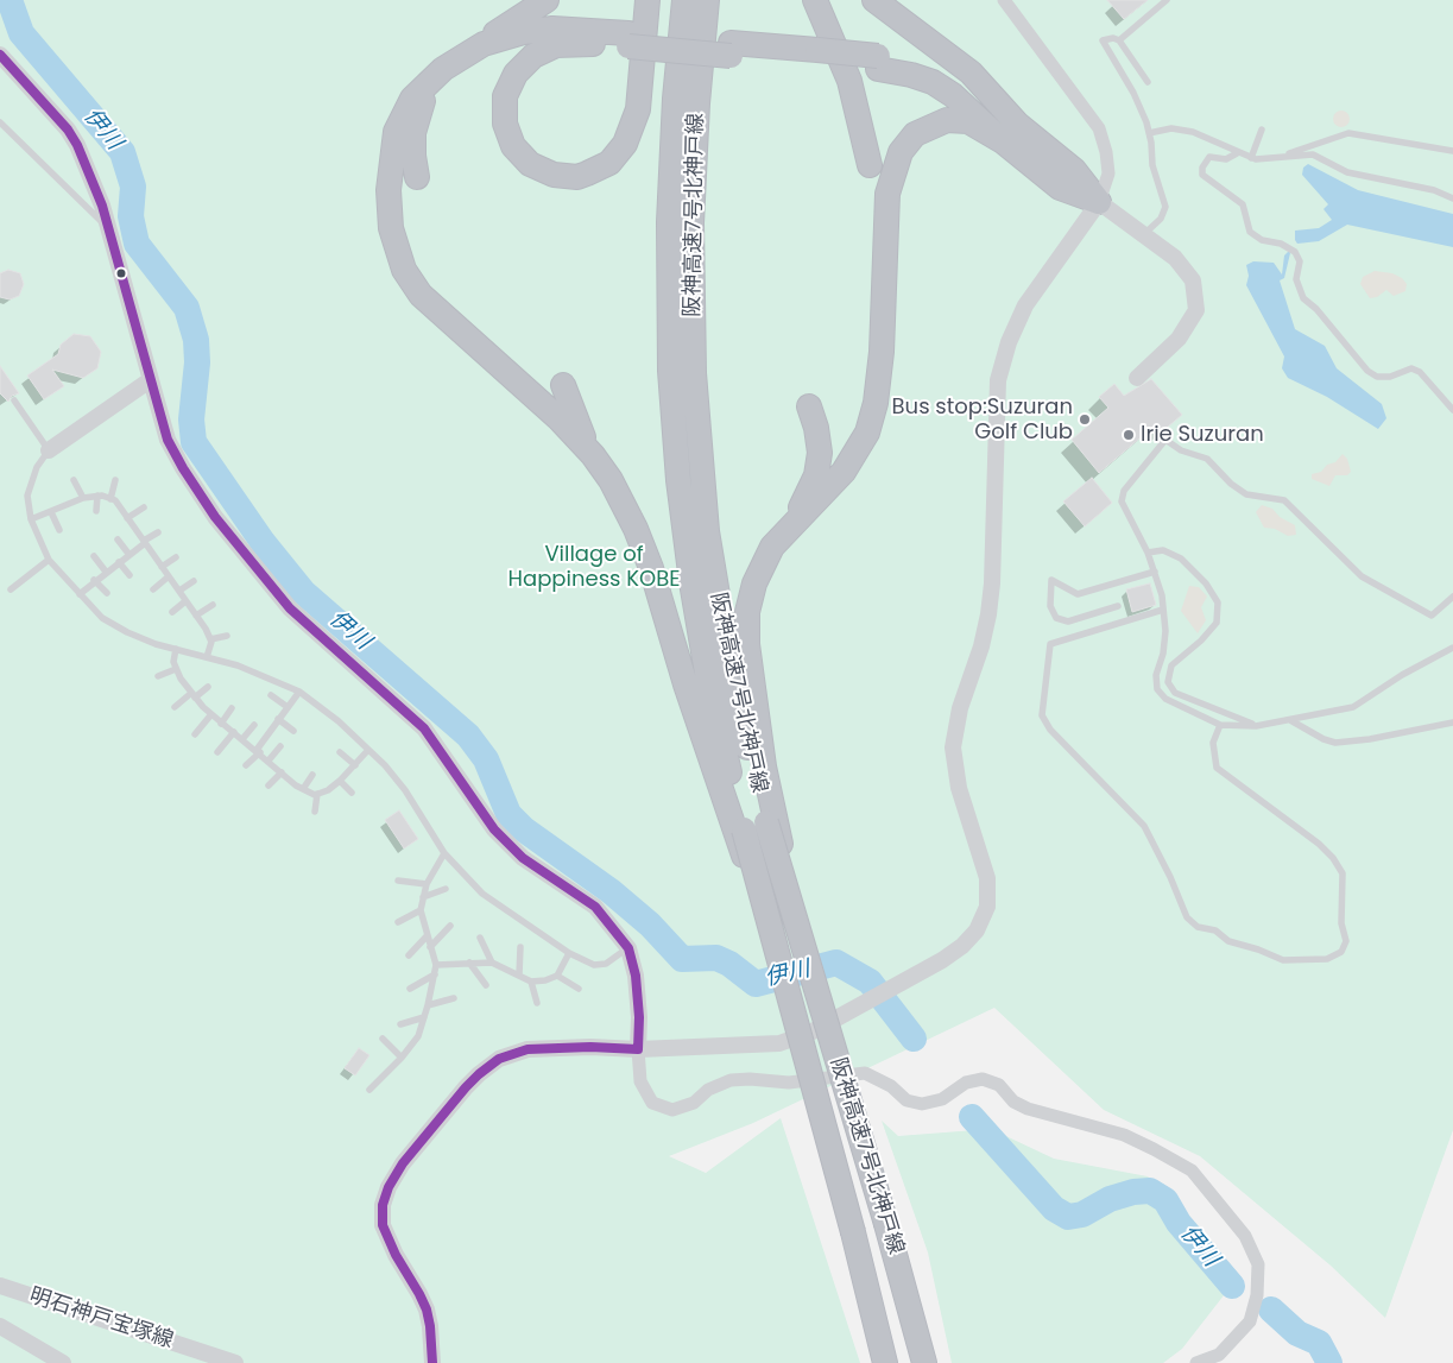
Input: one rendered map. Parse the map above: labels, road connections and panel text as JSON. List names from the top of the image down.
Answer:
{
  "streets": {
    "highway": ["阪神高速7号北神戸線"],
    "street": ["明石神戸宝塚線"]
  },
  "water": ["伊川"],
  "parks": ["Village of Happiness KOBE"],
  "places": ["Bus stop:Suzuran Golf Club", "Irie Suzuran"]
}
